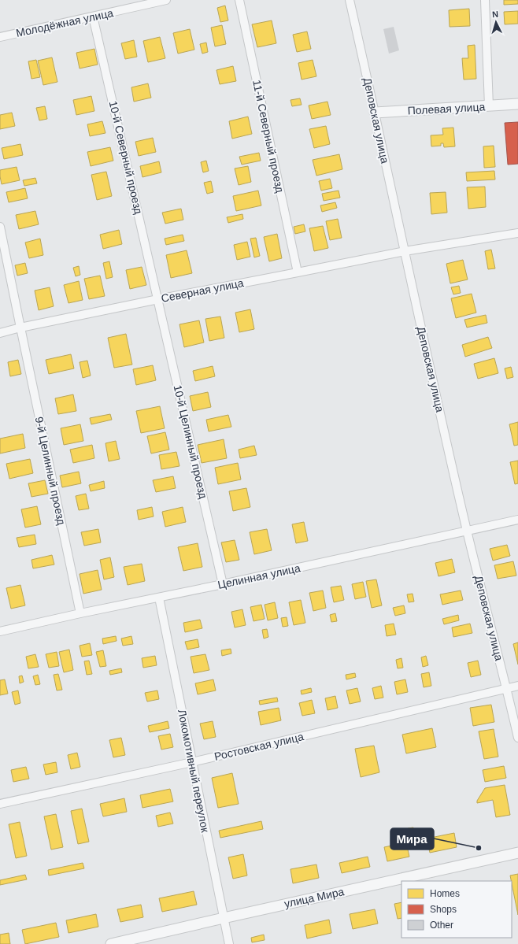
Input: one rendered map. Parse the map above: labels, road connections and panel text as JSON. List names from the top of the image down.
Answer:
{
  "streets": {
    "street": [
      "Молодёжная улица",
      "Полевая улица",
      "Деповская улица",
      "11-й Северный проезд",
      "10-й Северный проезд",
      "Северная улица",
      "10-й Целинный проезд",
      "9-й Целинный проезд",
      "Целинная улица",
      "Ростовская улица",
      "Локомотивный переулок",
      "улица Мира"
    ]
  },
  "crossings": [
    ["Молодёжная улица", "10-й Северный проезд"],
    ["Полевая улица", "Деповская улица"],
    ["Деповская улица", "Северная улица"],
    ["Деповская улица", "Целинная улица"],
    ["Деповская улица", "Ростовская улица"],
    ["11-й Северный проезд", "Северная улица"],
    ["10-й Северный проезд", "Северная улица"],
    ["10-й Северный проезд", "10-й Целинный проезд"],
    ["Северная улица", "10-й Целинный проезд"],
    ["Северная улица", "9-й Целинный проезд"],
    ["10-й Целинный проезд", "Целинная улица"],
    ["9-й Целинный проезд", "Целинная улица"],
    ["Целинная улица", "Локомотивный переулок"],
    ["Ростовская улица", "Локомотивный переулок"],
    ["Локомотивный переулок", "улица Мира"]
  ],
  "places": ["Мира"],
  "legend": ["Homes", "Shops", "Other"],
  "north": "top"
}
